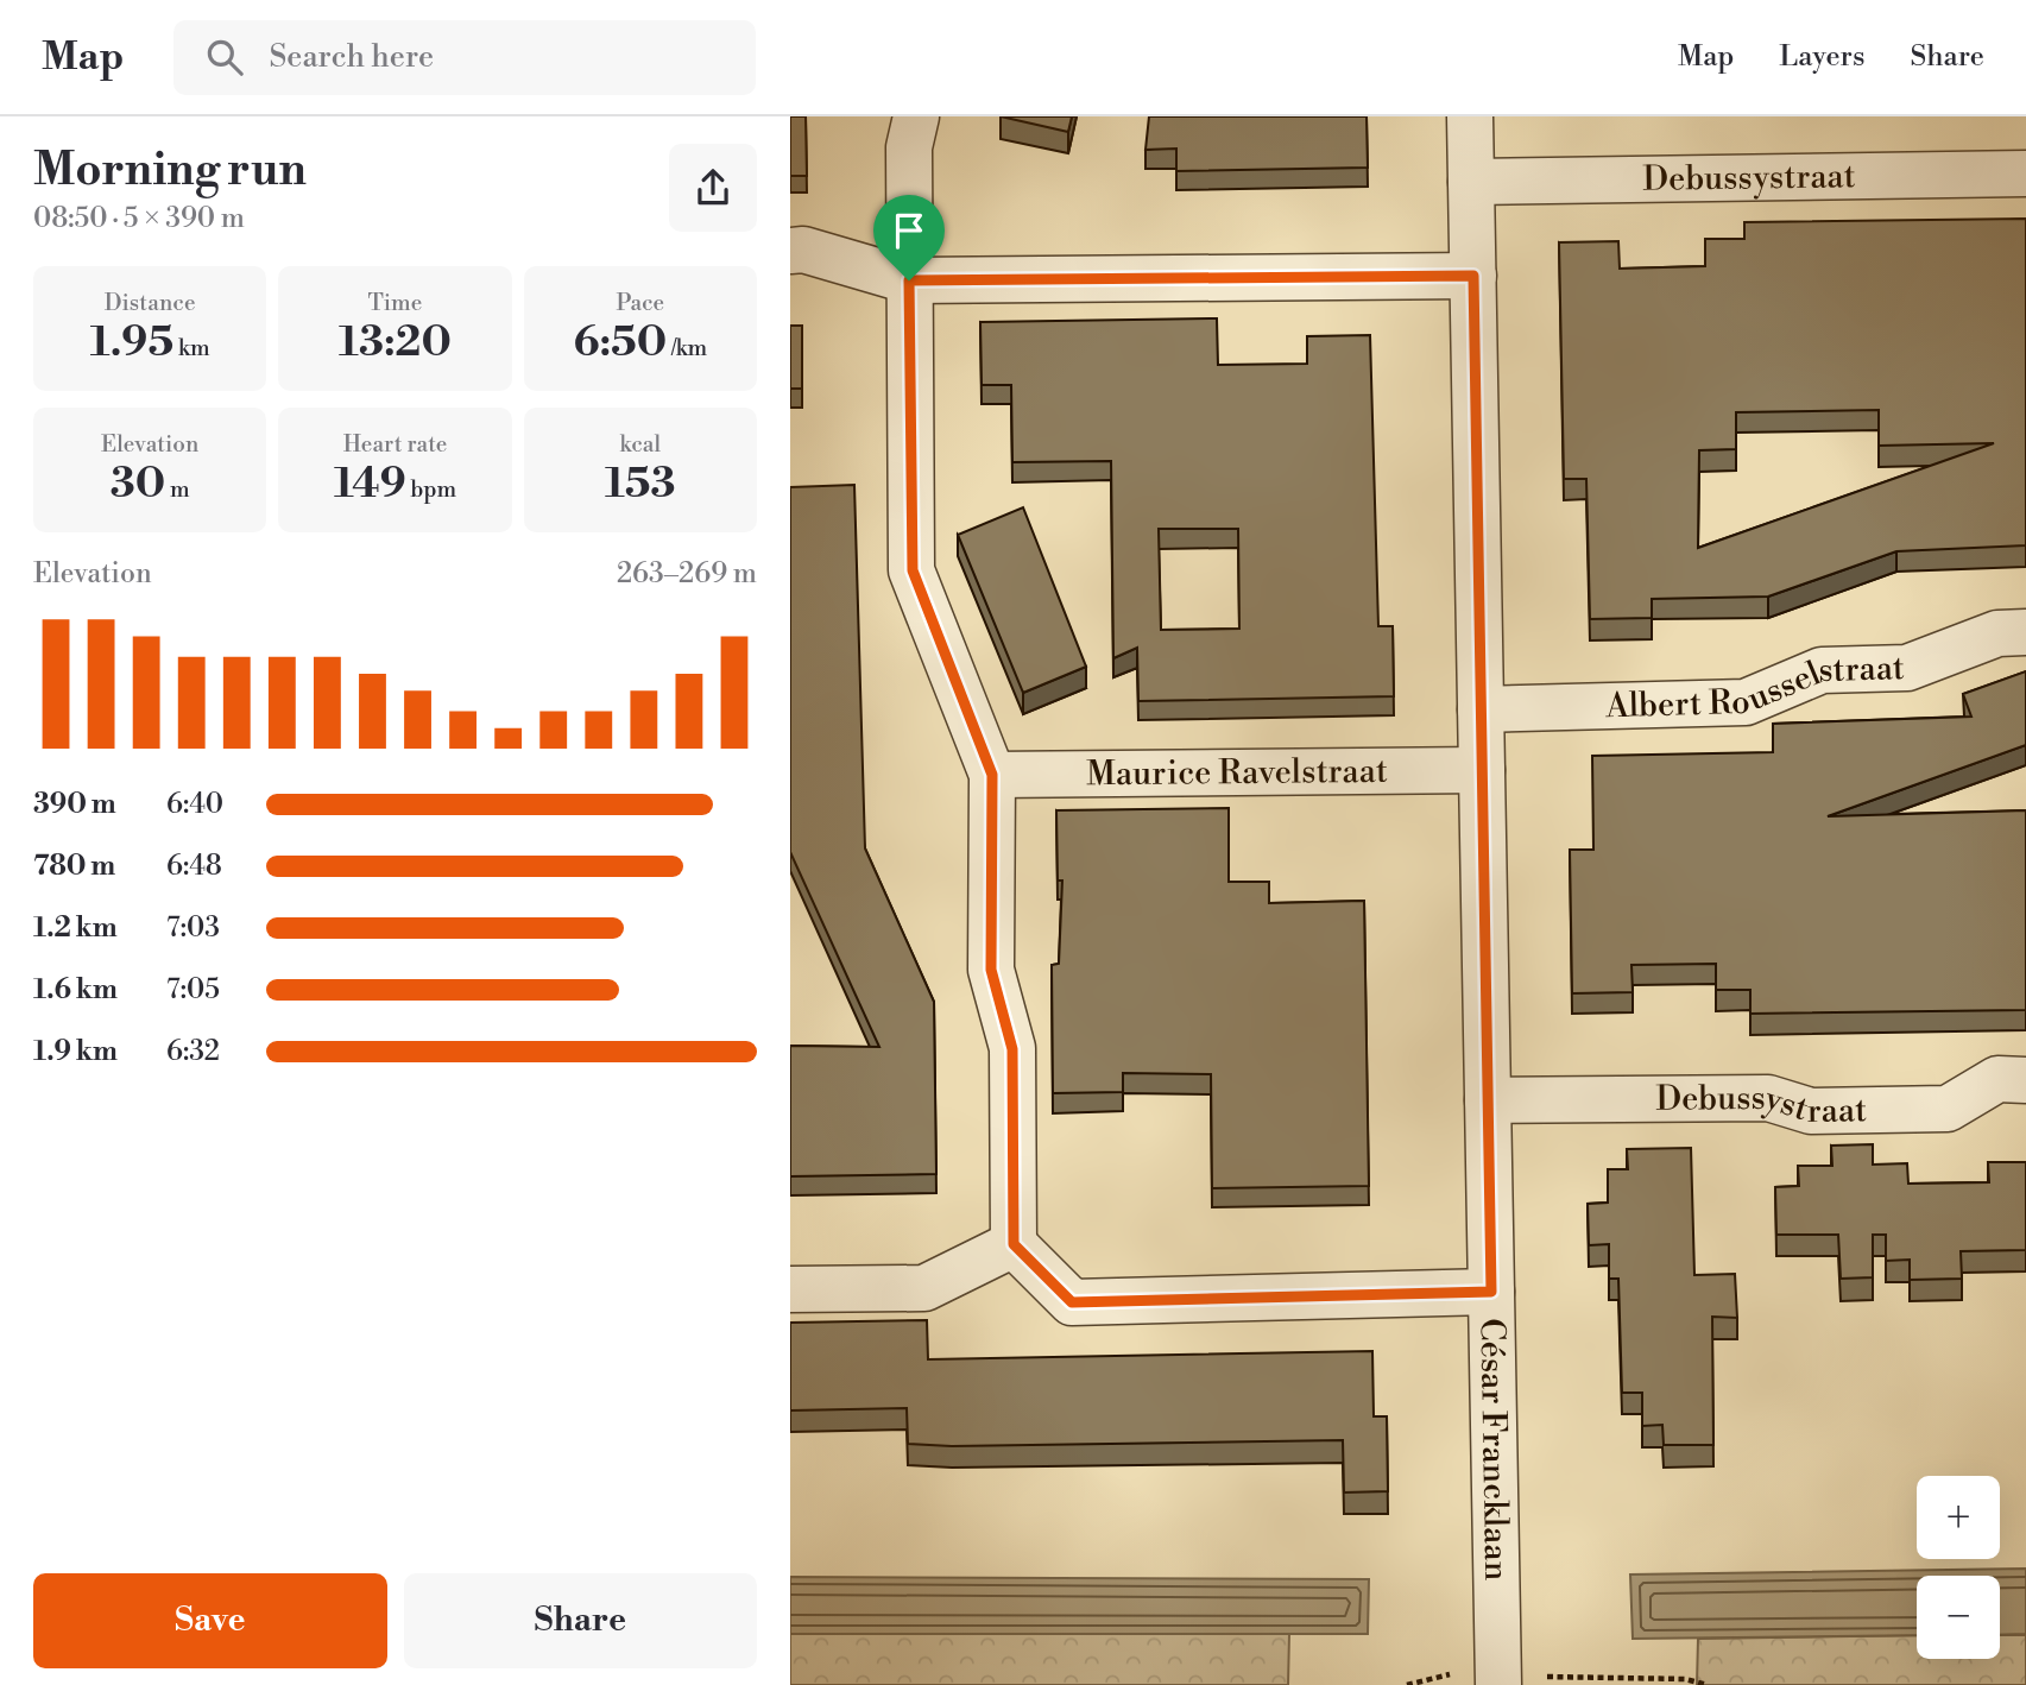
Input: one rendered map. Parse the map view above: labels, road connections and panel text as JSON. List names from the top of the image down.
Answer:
{
  "streets": {
    "street": [
      "Debussystraat",
      "Albert Rousselstraat",
      "Maurice Ravelstraat",
      "César Francklaan"
    ]
  },
  "crossings": [
    ["Debussystraat", "César Francklaan"],
    ["Albert Rousselstraat", "César Francklaan"],
    ["Maurice Ravelstraat", "César Francklaan"]
  ],
  "page": {
    "header": "Map",
    "search": "Search here",
    "nav": ["Map", "Layers", "Share"],
    "heading": ["Morning run", "08:50 · 5 × 390 m"],
    "stats": [
      ["Distance", "1.95 km"],
      ["Time", "13:20"],
      ["Pace", "6:50 /km"],
      ["Elevation", "30 m"],
      ["Heart rate", "149 bpm"],
      ["kcal", "153"]
    ],
    "chart": ["Elevation", "263–269 m"],
    "list": [
      {
        "name": "390 m",
        "note": "6:40"
      },
      {
        "name": "780 m",
        "note": "6:48"
      },
      {
        "name": "1.2 km",
        "note": "7:03"
      },
      {
        "name": "1.6 km",
        "note": "7:05"
      },
      {
        "name": "1.9 km",
        "note": "6:32"
      }
    ],
    "map_buttons": ["+", "−"],
    "buttons": ["Save", "Share"]
  }
}
